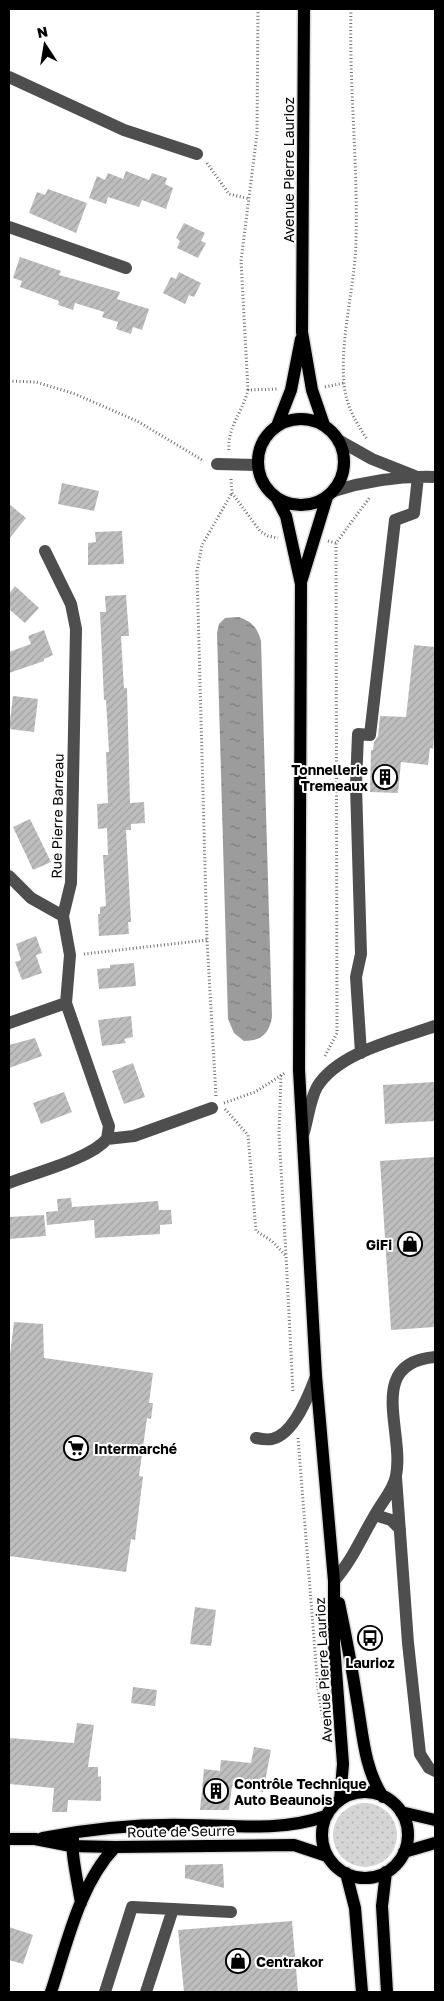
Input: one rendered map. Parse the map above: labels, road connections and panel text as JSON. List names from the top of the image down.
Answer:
{
  "streets": {
    "main road": ["Avenue Pierre Laurioz", "Route de Seurre"],
    "street": ["Rue Pierre Barreau"]
  },
  "crossings": [
    ["Avenue Pierre Laurioz", "Route de Seurre"]
  ],
  "places": {
    "building": ["Tonnellerie Tremeaux", "Contrôle Technique Auto Beaunois"],
    "shop": ["GiFi", "Centrakor"],
    "supermarket": ["Intermarché"],
    "bus stop": ["Laurioz"]
  },
  "north": "top"
}
